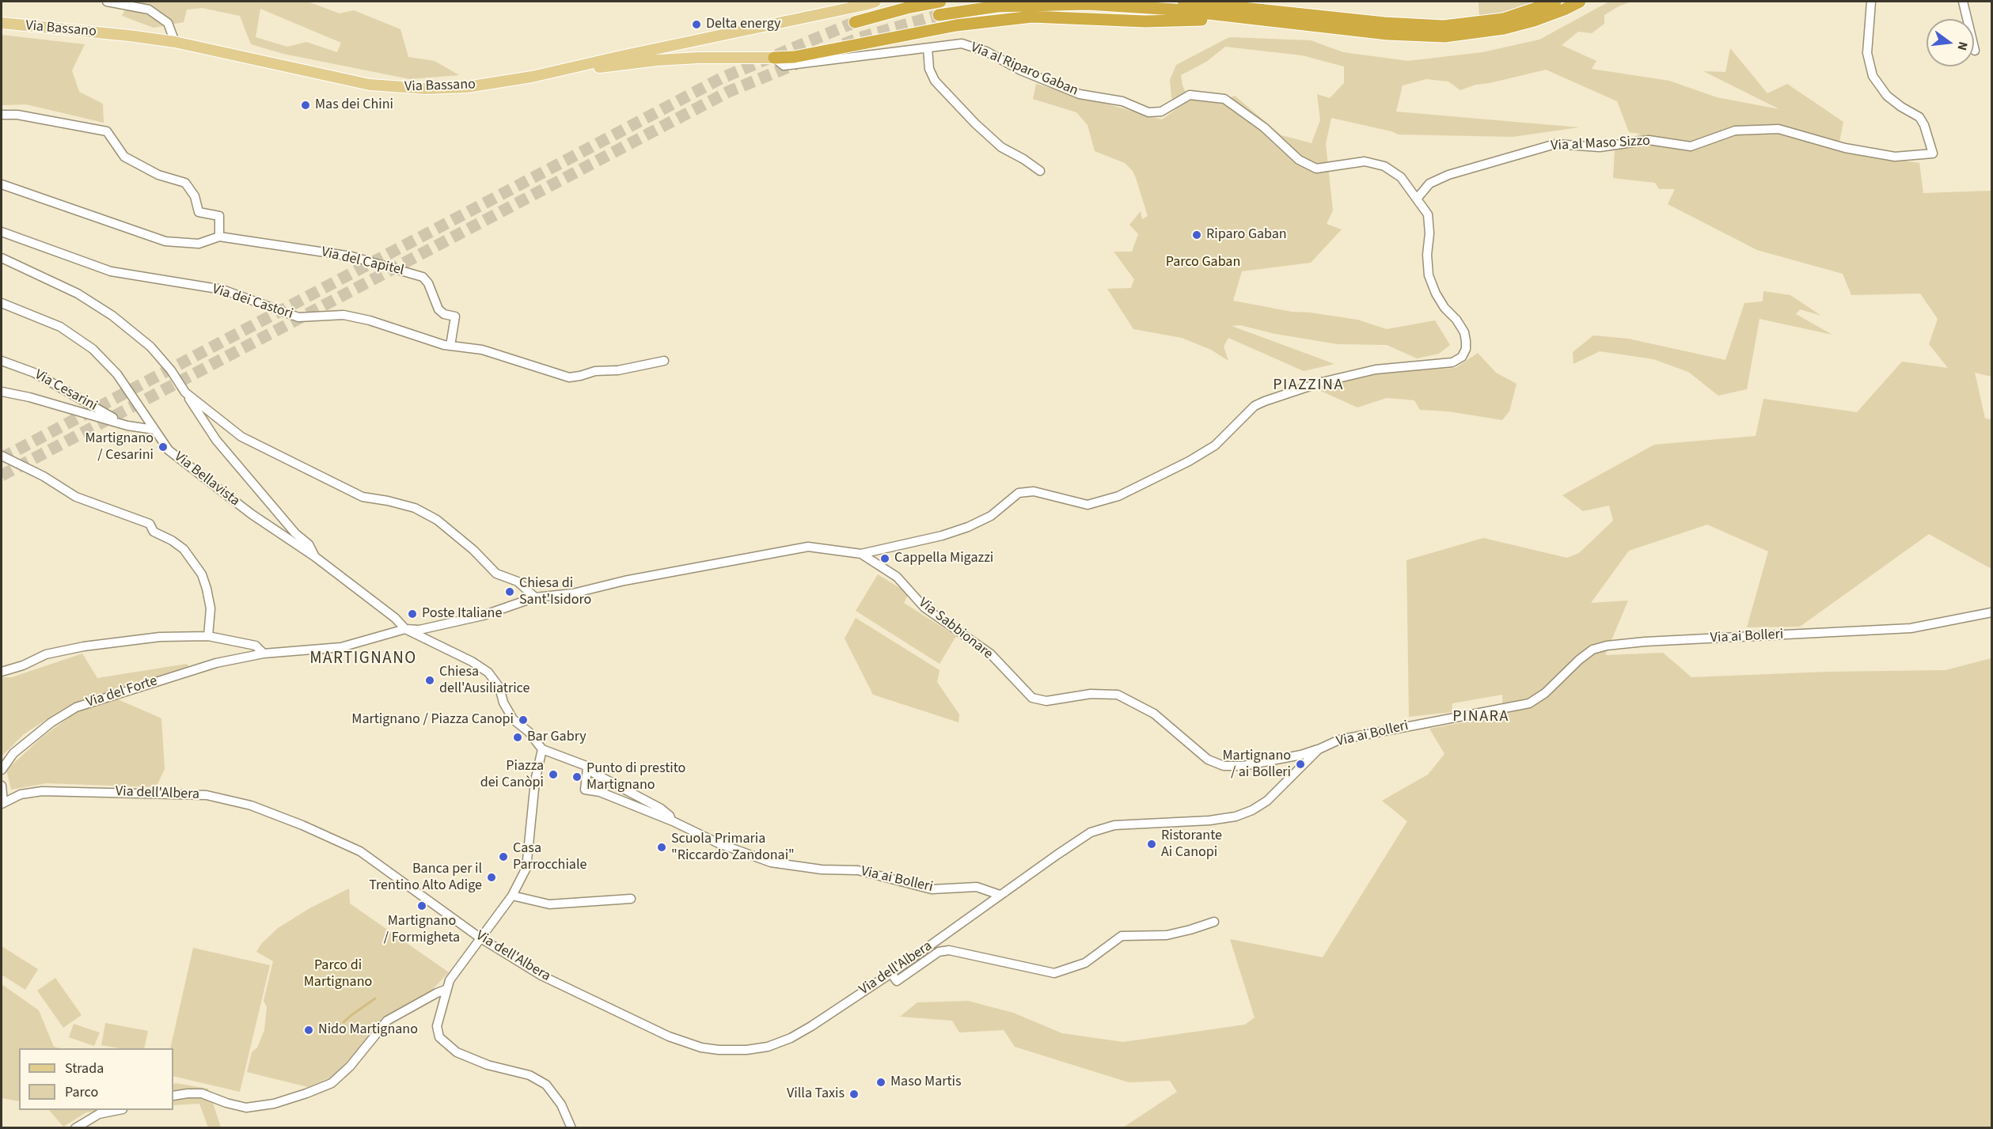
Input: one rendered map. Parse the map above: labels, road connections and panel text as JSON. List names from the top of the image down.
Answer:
{
  "streets": {
    "main road": ["Via Bassano"],
    "street": [
      "Via al Riparo Gaban",
      "Via al Maso Sizzo",
      "Via del Capitel",
      "Via dei Castori",
      "Via Cesarini",
      "Via Bellavista",
      "Via Sabbionare",
      "Via ai Bolleri",
      "Via del Forte",
      "Via dell'Albera"
    ]
  },
  "crossings": [
    ["Via al Riparo Gaban", "Via al Maso Sizzo"],
    ["Via al Riparo Gaban", "Via Sabbionare"],
    ["Via del Capitel", "Via dei Castori"],
    ["Via Cesarini", "Via Bellavista"],
    ["Via Bellavista", "Via Sabbionare"],
    ["Via Bellavista", "Via del Forte"],
    ["Via Sabbionare", "Via ai Bolleri"],
    ["Via Sabbionare", "Via del Forte"],
    ["Via ai Bolleri", "Via dell'Albera"]
  ],
  "districts": ["PIAZZINA", "MARTIGNANO", "PINARA"],
  "parks": ["Parco Gaban", "Parco di Martignano"],
  "places": [
    "Delta energy",
    "Mas dei Chini",
    "Riparo Gaban",
    "Martignano / Cesarini",
    "Cappella Migazzi",
    "Chiesa di Sant'Isidoro",
    "Poste Italiane",
    "Chiesa dell'Ausiliatrice",
    "Martignano / Piazza Canopi",
    "Bar Gabry",
    "Martignano / ai Bolleri",
    "Piazza dei Canòpi",
    "Punto di prestito Martignano",
    "Ristorante Ai Canopi",
    "Scuola Primaria \"Riccardo Zandonai\"",
    "Casa Parrocchiale",
    "Banca per il Trentino Alto Adige",
    "Martignano / Formigheta",
    "Nido Martignano",
    "Maso Martis",
    "Villa Taxis"
  ],
  "legend": ["Strada", "Parco"],
  "north": "right"
}
